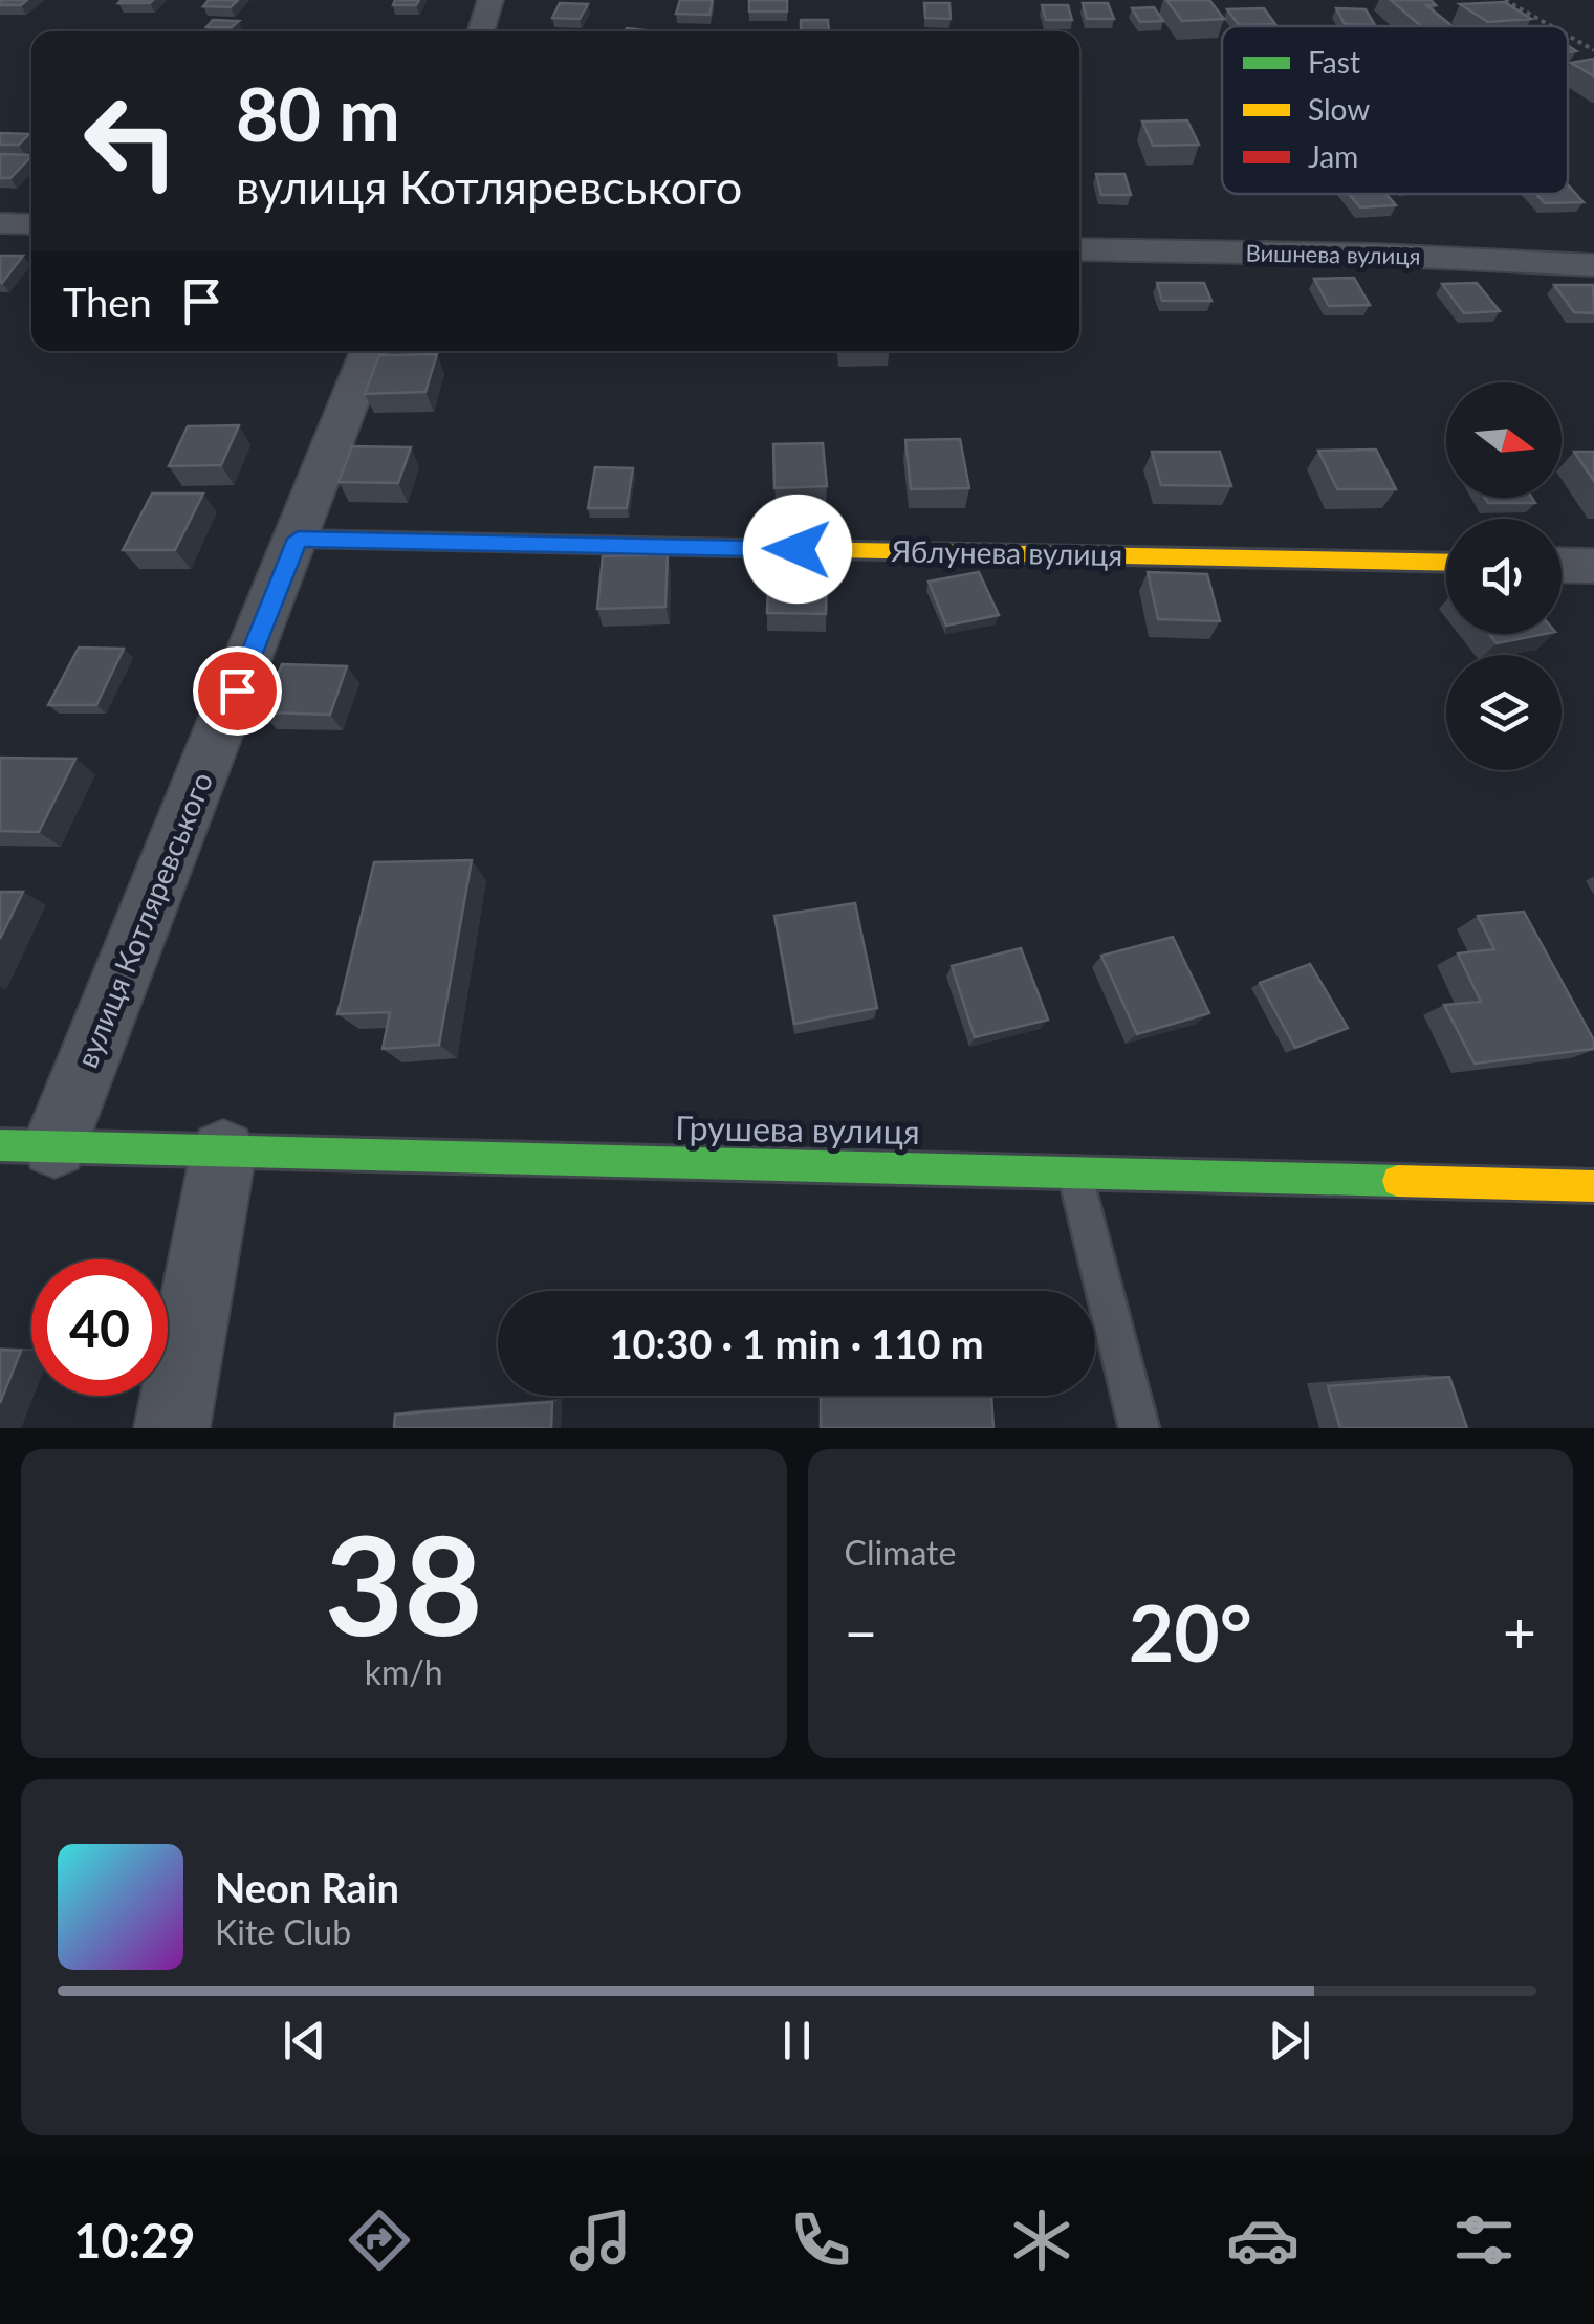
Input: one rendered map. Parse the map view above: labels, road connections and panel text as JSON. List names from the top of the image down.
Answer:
{
  "streets": {
    "street": [
      "Вишнева вулиця",
      "Яблунева вулиця",
      "вулиця Котляревського",
      "Грушева вулиця"
    ]
  },
  "crossings": [
    ["Яблунева вулиця", "вулиця Котляревського"],
    ["вулиця Котляревського", "Грушева вулиця"]
  ],
  "legend": ["Fast", "Slow", "Jam"],
  "north": "right",
  "page": {
    "turn": ["80 m", "вулиця Котляревського"],
    "then": "Then",
    "limit": "40",
    "trip": "10:30 · 1 min · 110 m",
    "tile": [
      ["38", "km/h"],
      "Climate"
    ],
    "heat": ["−", "20°", "+"],
    "song": ["Neon Rain", "Kite Club"],
    "tabs": "10:29"
  }
}
